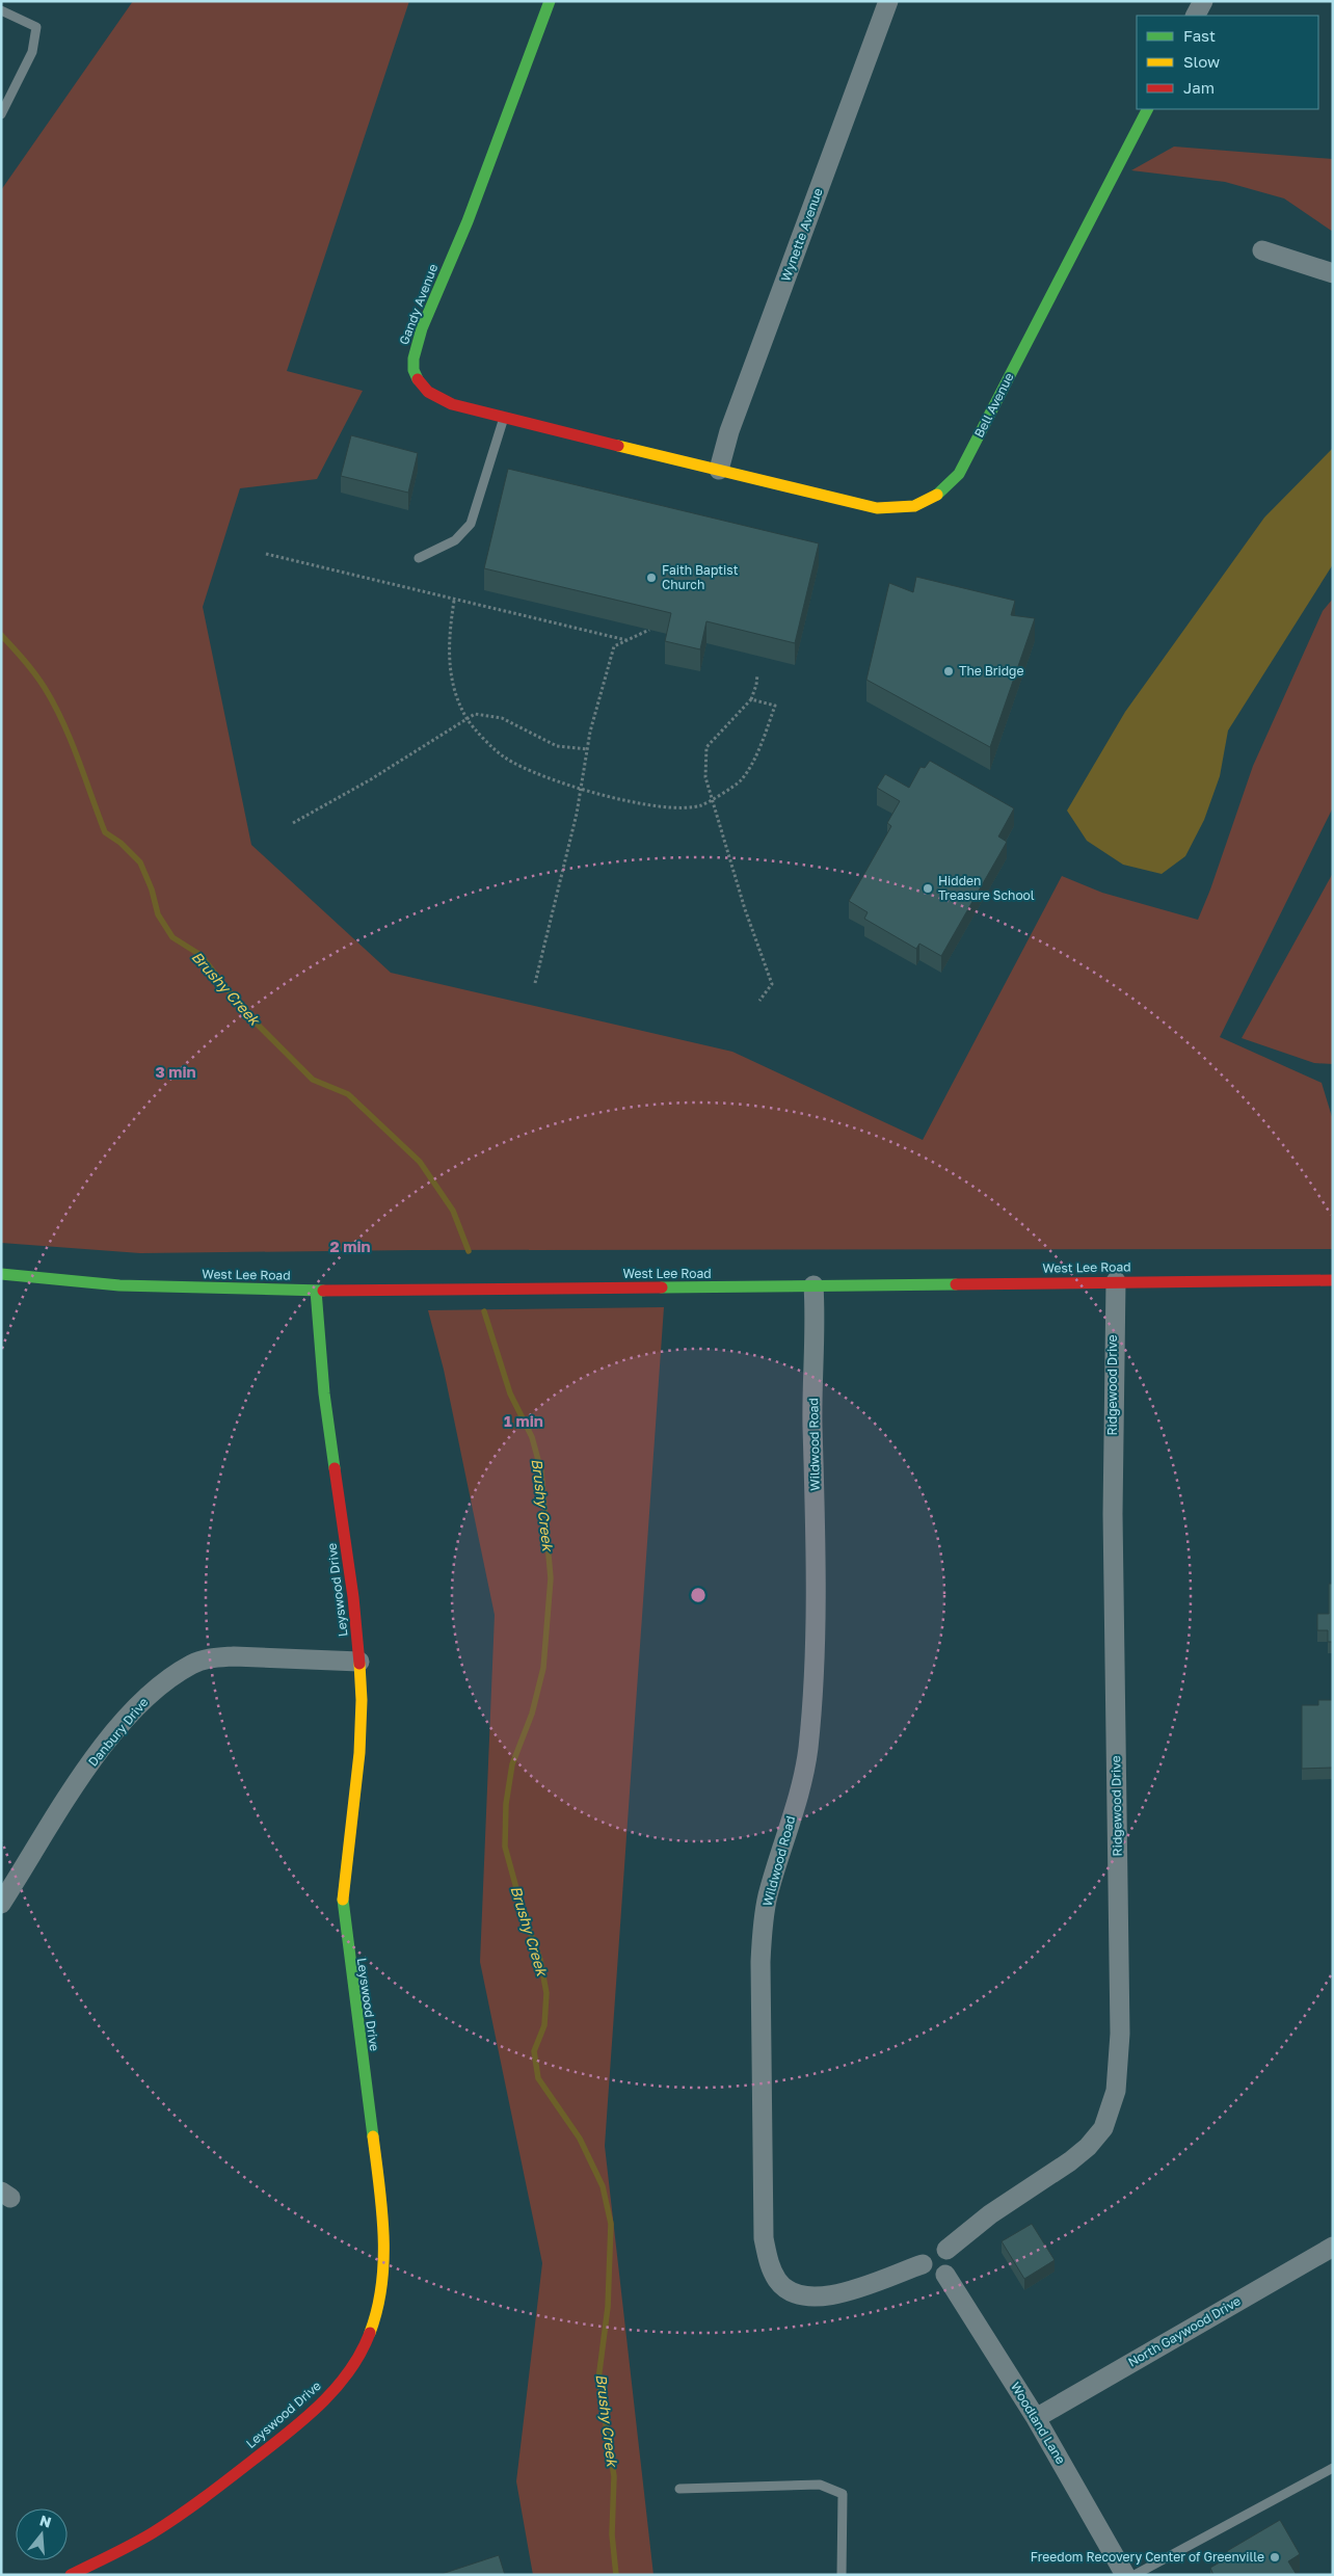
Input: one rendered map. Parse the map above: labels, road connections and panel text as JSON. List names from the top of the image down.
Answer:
{
  "streets": {
    "street": [
      "Wynette Avenue",
      "Gandy Avenue",
      "Bell Avenue",
      "West Lee Road",
      "Ridgewood Drive",
      "Wildwood Road",
      "Leyswood Drive",
      "Danbury Drive",
      "North Gaywood Drive",
      "Woodland Lane"
    ]
  },
  "crossings": [
    ["Wynette Avenue", "Gandy Avenue"],
    ["Wynette Avenue", "Bell Avenue"],
    ["Gandy Avenue", "Bell Avenue"],
    ["West Lee Road", "Ridgewood Drive"],
    ["West Lee Road", "Wildwood Road"],
    ["West Lee Road", "Leyswood Drive"],
    ["Ridgewood Drive", "Wildwood Road"],
    ["Ridgewood Drive", "Woodland Lane"],
    ["Wildwood Road", "Woodland Lane"],
    ["Leyswood Drive", "Danbury Drive"],
    ["North Gaywood Drive", "Woodland Lane"]
  ],
  "water": ["Brushy Creek"],
  "places": [
    "Faith Baptist Church",
    "The Bridge",
    "Hidden Treasure School",
    "Freedom Recovery Center of Greenville"
  ],
  "legend": ["Fast", "Slow", "Jam"],
  "north": "top",
  "rings": ["3 min", "2 min", "1 min"]
}
